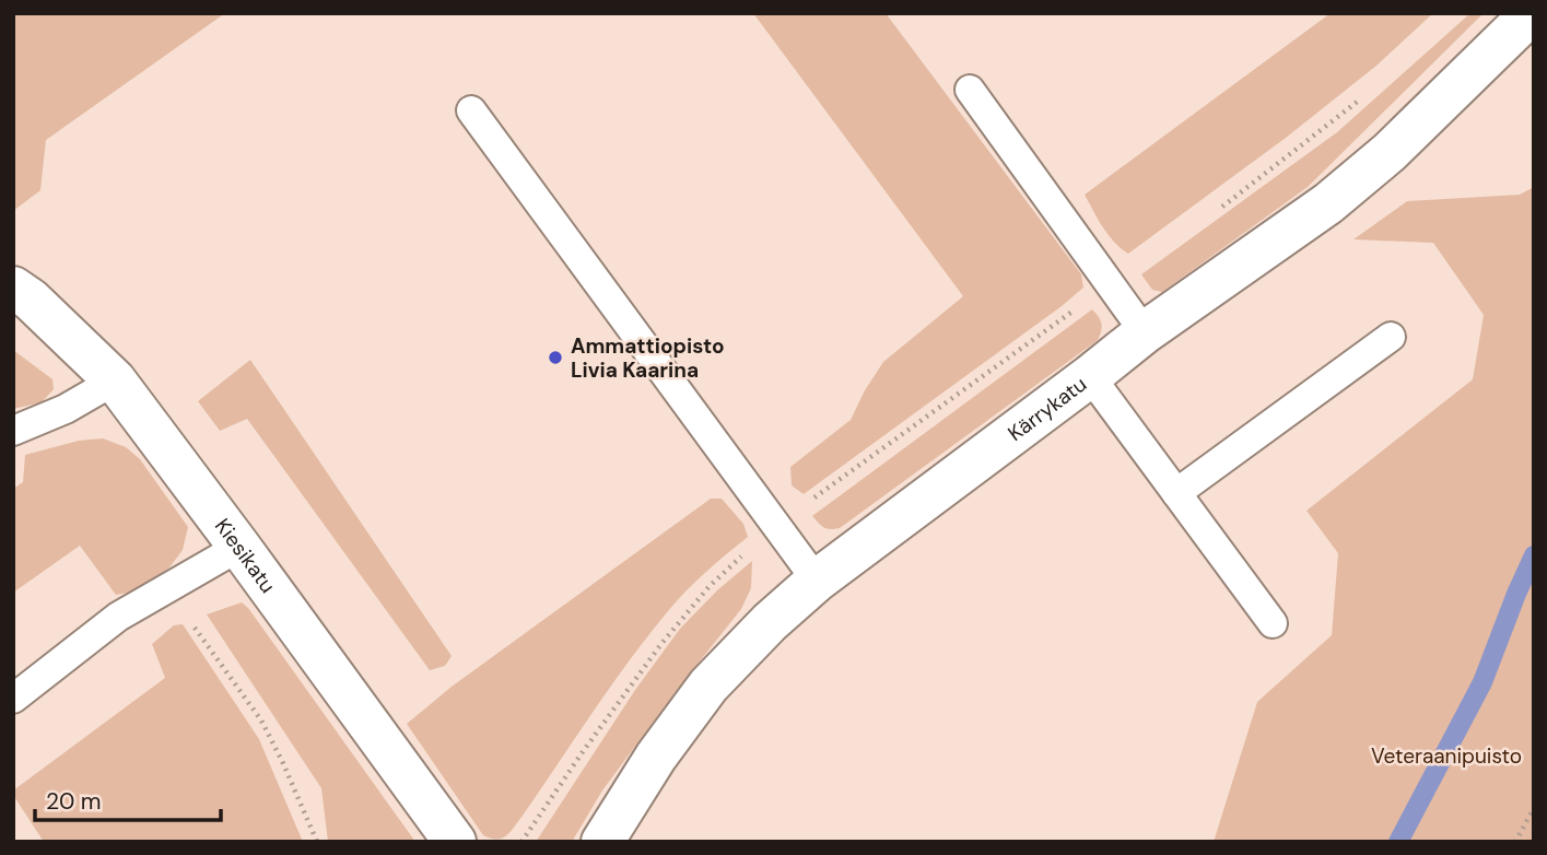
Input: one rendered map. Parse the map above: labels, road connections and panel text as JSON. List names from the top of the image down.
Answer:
{
  "streets": {
    "street": ["Kärrykatu", "Kiesikatu"]
  },
  "parks": ["Veteraanipuisto"],
  "places": ["Ammattiopisto Livia Kaarina"],
  "scale_bar": "20 m"
}
